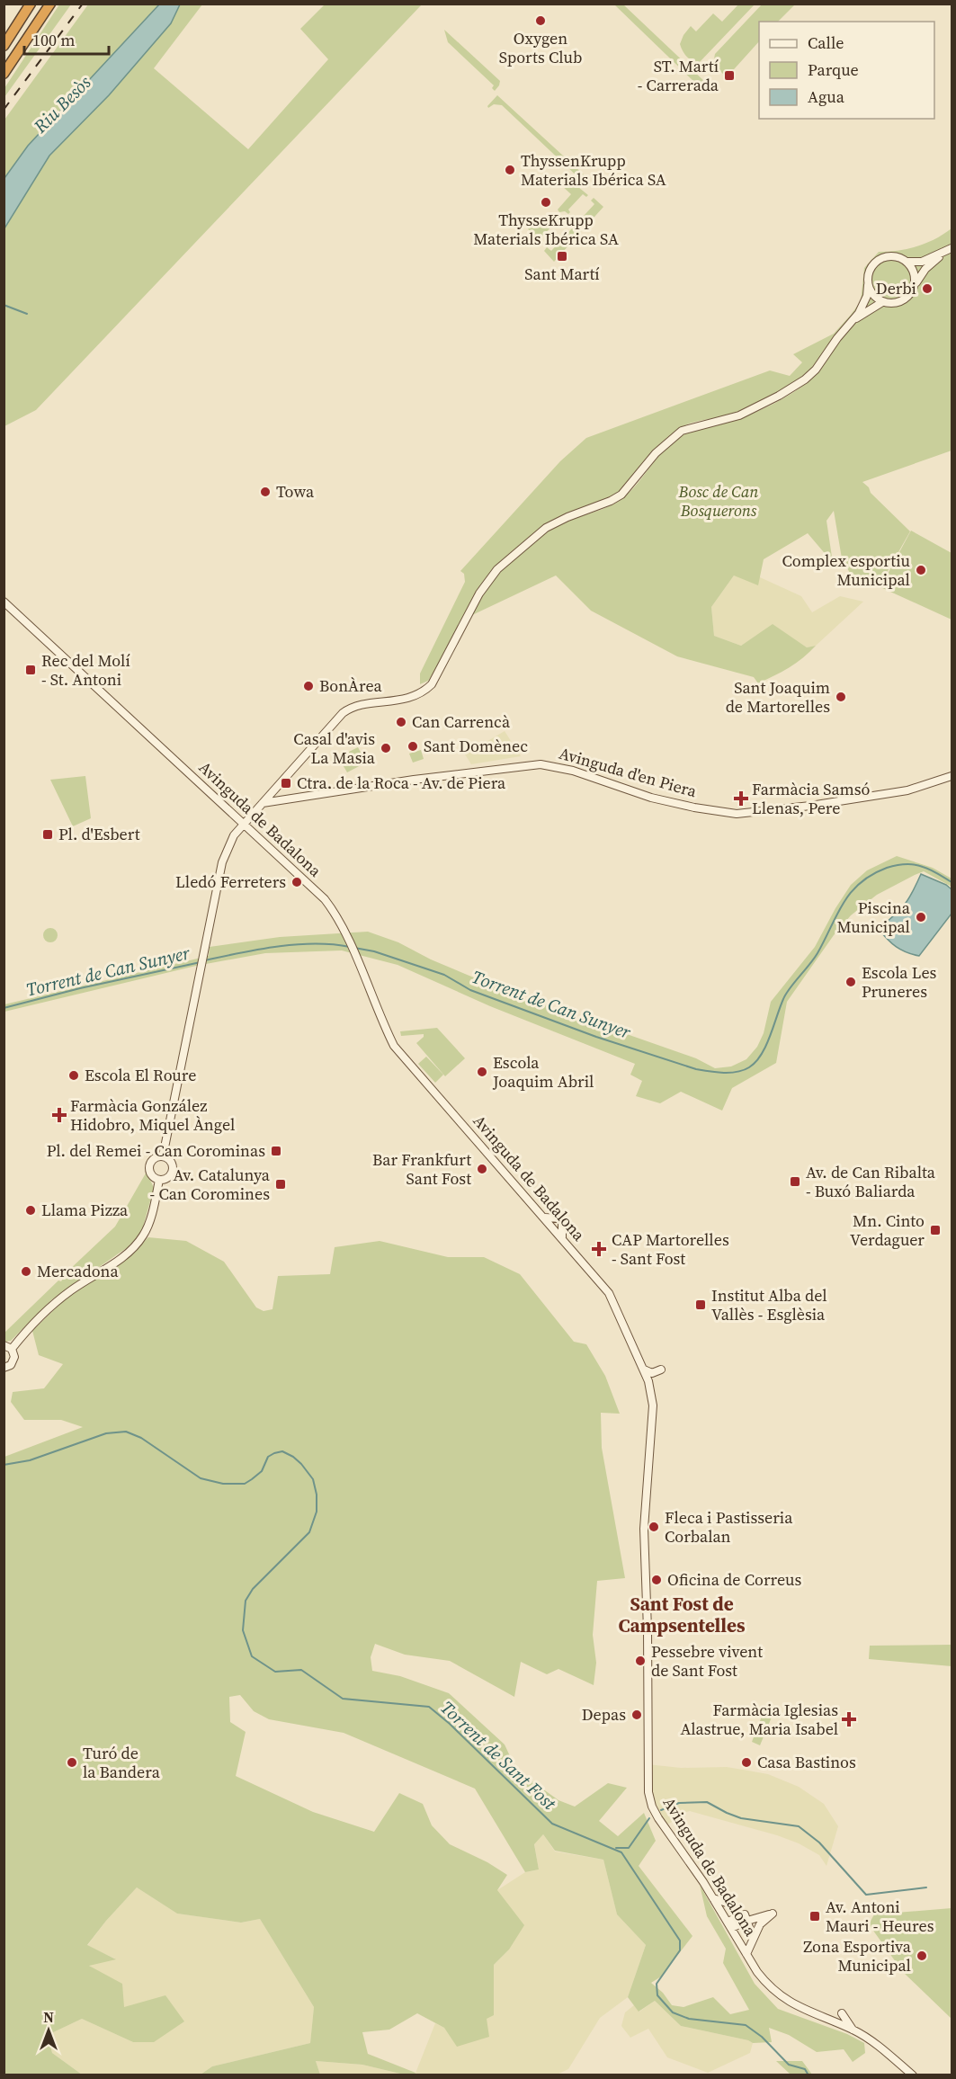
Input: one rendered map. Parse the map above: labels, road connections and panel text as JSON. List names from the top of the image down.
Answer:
{
  "streets": {
    "street": ["Avinguda d'en Piera", "Avinguda de Badalona"]
  },
  "districts": ["Sant Fost de Campsentelles"],
  "water": ["Riu Besòs", "Torrent de Can Sunyer", "Torrent de Sant Fost"],
  "parks": ["Bosc de Can Bosquerons"],
  "places": {
    "other": [
      "Oxygen Sports Club",
      "ThyssenKrupp Materials Ibérica SA",
      "ThysseKrupp Materials Ibérica SA",
      "Derbi",
      "Towa",
      "Complex esportiu Municipal",
      "BonÀrea",
      "Sant Joaquim de Martorelles",
      "Can Carrencà",
      "Sant Domènec",
      "Casal d'avis La Masia",
      "Lledó Ferreters",
      "Piscina Municipal",
      "Escola Les Pruneres",
      "Escola Joaquim Abril",
      "Escola El Roure",
      "Bar Frankfurt Sant Fost",
      "Llama Pizza",
      "Mercadona",
      "Fleca i Pastisseria Corbalan",
      "Oficina de Correus",
      "Pessebre vivent de Sant Fost",
      "Depas",
      "Turó de la Bandera",
      "Casa Bastinos",
      "Zona Esportiva Municipal"
    ],
    "transit": [
      "ST. Martí - Carrerada",
      "Sant Martí",
      "Rec del Molí - St. Antoni",
      "Ctra. de la Roca - Av. de Piera",
      "Pl. d'Esbert",
      "Pl. del Remei - Can Corominas",
      "Av. de Can Ribalta - Buxó Baliarda",
      "Av. Catalunya - Can Coromines",
      "Mn. Cinto Verdaguer",
      "Institut Alba del Vallès - Esglèsia",
      "Av. Antoni Mauri - Heures"
    ],
    "health": [
      "Farmàcia Samsó Llenas, Pere",
      "Farmàcia González Hidobro, Miquel Àngel",
      "CAP Martorelles - Sant Fost",
      "Farmàcia Iglesias Alastrue, Maria Isabel"
    ]
  },
  "legend": ["Calle", "Parque", "Agua"],
  "scale_bar": "100 m",
  "north": "top"
}
